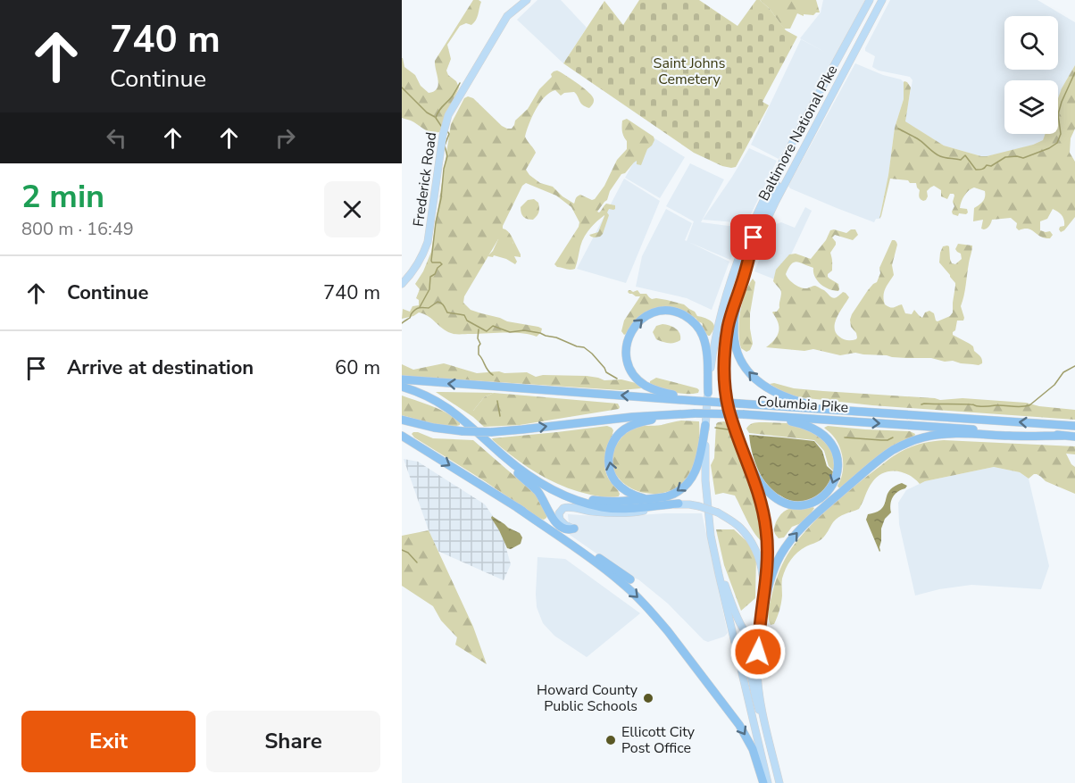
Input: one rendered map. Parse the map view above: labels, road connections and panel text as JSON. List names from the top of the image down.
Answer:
{
  "streets": {
    "highway": ["Columbia Pike"],
    "main road": ["Baltimore National Pike", "Frederick Road"]
  },
  "parks": ["Saint Johns Cemetery"],
  "places": ["Howard County Public Schools", "Ellicott City Post Office"],
  "page": {
    "turn": ["740 m", "Continue"],
    "heading": ["2 min", "800 m · 16:49"],
    "list": [
      {
        "name": "Continue",
        "value": "740 m"
      },
      {
        "name": "Arrive at destination",
        "value": "60 m"
      }
    ],
    "buttons": ["Exit", "Share"]
  }
}
